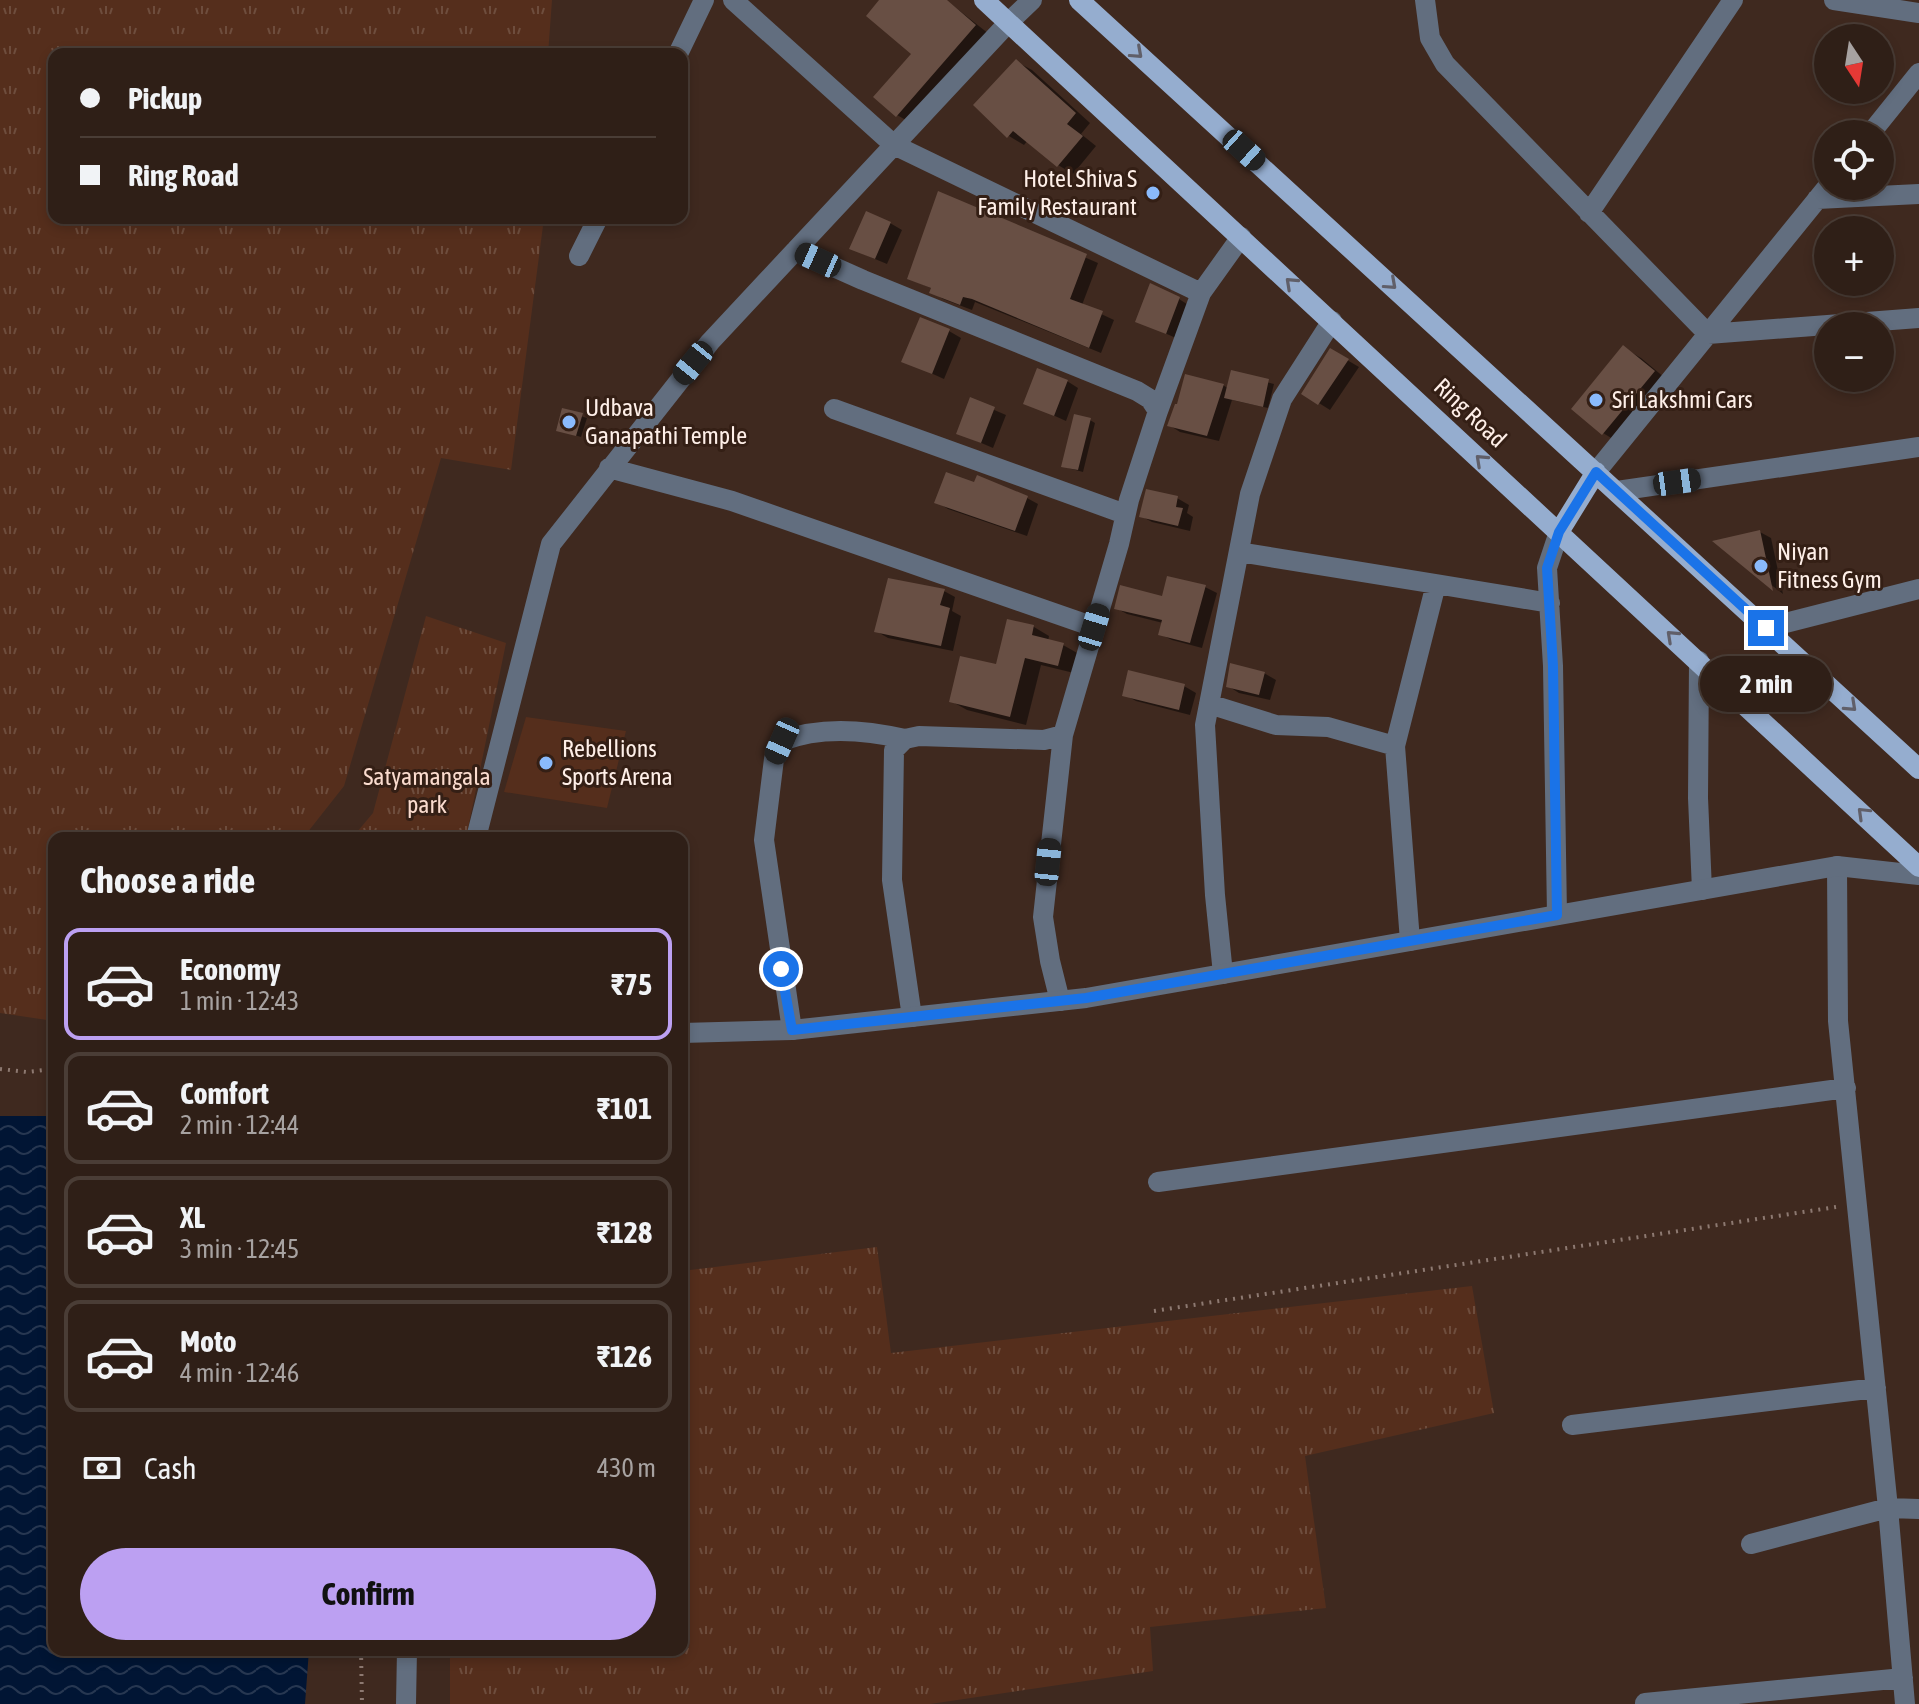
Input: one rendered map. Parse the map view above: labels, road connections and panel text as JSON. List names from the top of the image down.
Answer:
{
  "streets": {
    "main road": ["Ring Road"]
  },
  "parks": ["Satyamangala park"],
  "places": [
    "Hotel Shiva S Family Restaurant",
    "Sri Lakshmi Cars",
    "Udbava Ganapathi Temple",
    "Niyan Fitness Gym",
    "Rebellions Sports Arena"
  ],
  "north": "bottom",
  "page": {
    "map_buttons": ["+", "−"],
    "banner": ["Pickup", "Ring Road"],
    "bubble": "2 min",
    "heading": "Choose a ride",
    "list": [
      {
        "name": "Economy",
        "note": "1 min · 12:43",
        "value": "₹75"
      },
      {
        "name": "Comfort",
        "note": "2 min · 12:44",
        "value": "₹101"
      },
      {
        "name": "XL",
        "note": "3 min · 12:45",
        "value": "₹128"
      },
      {
        "name": "Moto",
        "note": "4 min · 12:46",
        "value": "₹126"
      }
    ],
    "pay": ["Cash", "430 m"],
    "buttons": "Confirm"
  }
}
